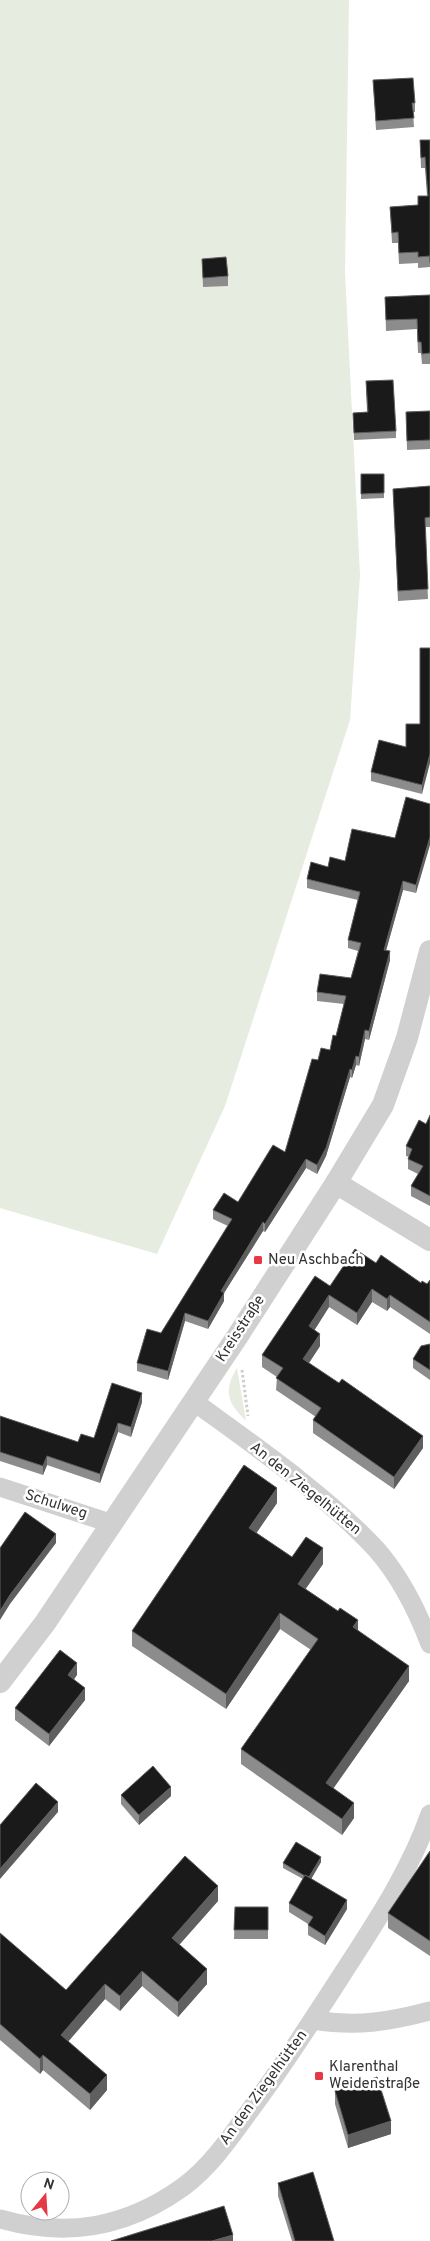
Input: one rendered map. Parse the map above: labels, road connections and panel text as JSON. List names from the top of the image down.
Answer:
{
  "streets": {
    "street": ["Kreisstraße", "An den Ziegelhütten", "Schulweg"]
  },
  "crossings": [
    ["Kreisstraße", "An den Ziegelhütten"],
    ["Kreisstraße", "Schulweg"]
  ],
  "places": {
    "transit": ["Neu Aschbach", "Klarenthal Weidenstraße"]
  },
  "north": "top"
}
